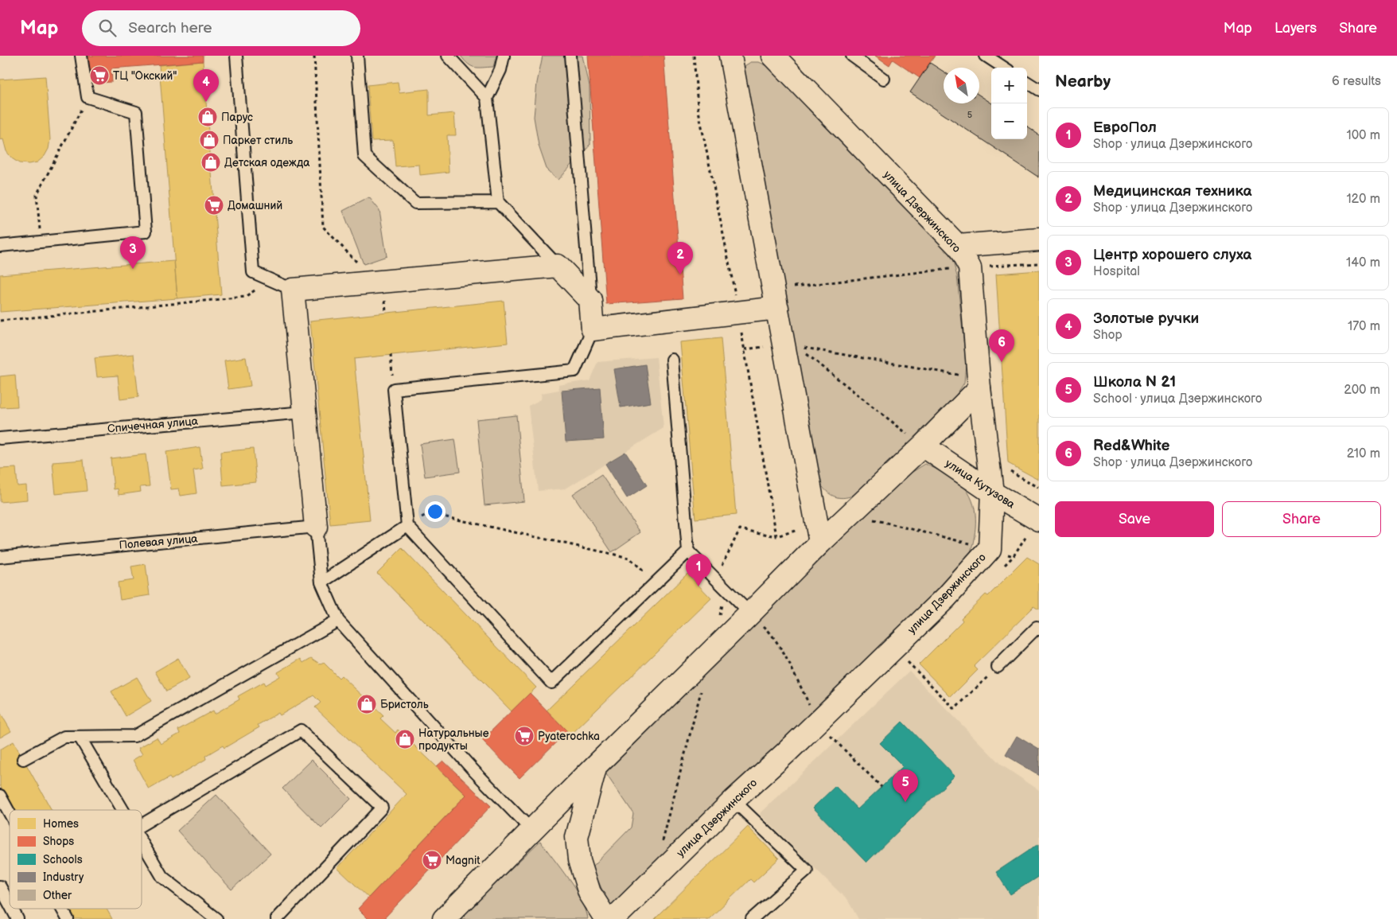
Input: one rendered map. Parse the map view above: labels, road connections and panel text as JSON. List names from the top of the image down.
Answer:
{
  "streets": {
    "street": ["улица Дзержинского", "улица Кутузова"],
    "lane": ["Спичечная улица", "Полевая улица"]
  },
  "crossings": [
    ["улица Дзержинского", "улица Кутузова"]
  ],
  "places": {
    "supermarket": [
      "ТЦ \"Окский\"",
      "Домашний",
      "Pyaterochka",
      "Magnit"
    ],
    "shop": [
      "Парус",
      "Паркет стиль",
      "Детская одежда",
      "Бристоль",
      "Натуральные продукты"
    ]
  },
  "house_numbers": ["5"],
  "legend": [
    "Homes",
    "Shops",
    "Schools",
    "Industry",
    "Other"
  ],
  "north": "top left",
  "page": {
    "header": "Map",
    "search": "Search here",
    "nav": ["Map", "Layers", "Share"],
    "heading": ["Nearby", "6 results"],
    "map_buttons": ["+", "−"],
    "pins": [
      "4",
      "3",
      "2",
      "6",
      "1",
      "5"
    ],
    "list": [
      {
        "mark": "1",
        "name": "ЕвроПол",
        "note": "Shop · улица Дзержинского",
        "value": "100 m"
      },
      {
        "mark": "2",
        "name": "Медицинская техника",
        "note": "Shop · улица Дзержинского",
        "value": "120 m"
      },
      {
        "mark": "3",
        "name": "Центр хорошего слуха",
        "note": "Hospital",
        "value": "140 m"
      },
      {
        "mark": "4",
        "name": "Золотые ручки",
        "note": "Shop",
        "value": "170 m"
      },
      {
        "mark": "5",
        "name": "Школа N 21",
        "note": "School · улица Дзержинского",
        "value": "200 m"
      },
      {
        "mark": "6",
        "name": "Red&White",
        "note": "Shop · улица Дзержинского",
        "value": "210 m"
      }
    ],
    "buttons": ["Save", "Share"]
  }
}
